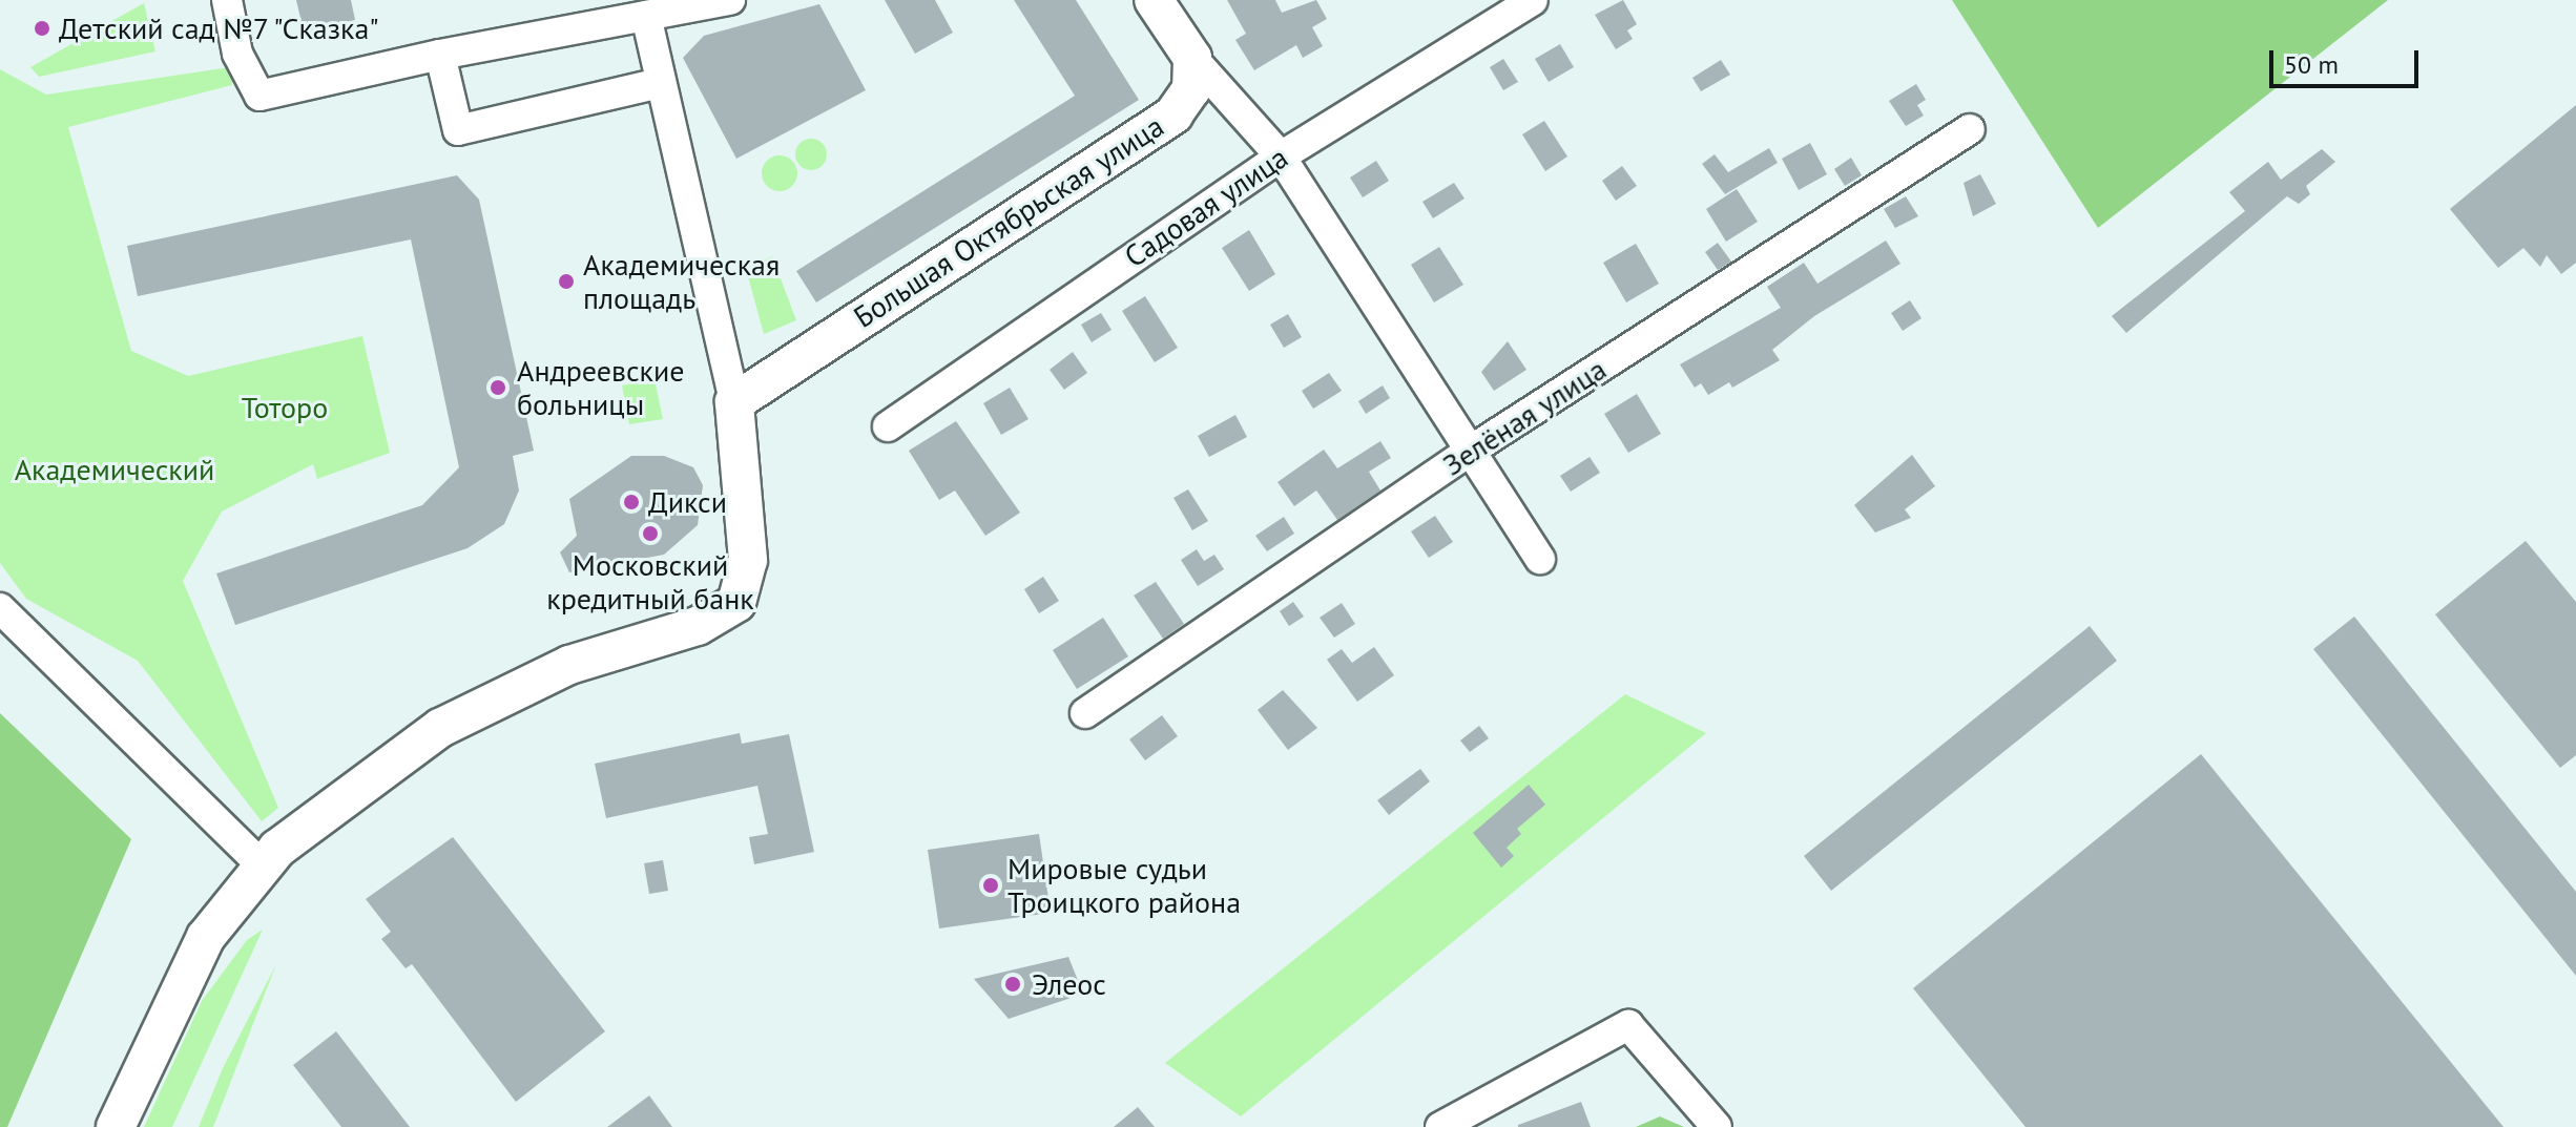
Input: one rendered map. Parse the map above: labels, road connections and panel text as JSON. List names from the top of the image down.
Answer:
{
  "streets": {
    "main road": ["Большая Октябрьская улица"],
    "street": ["Садовая улица", "Зелёная улица"]
  },
  "parks": ["Тоторо", "Академический"],
  "places": [
    "Детский сад №7 \"Сказка\"",
    "Академическая площадь",
    "Андреевские больницы",
    "Дикси",
    "Московский кредитный банк",
    "Мировые судьи Троицкого района",
    "Элеос"
  ],
  "scale_bar": "50 m"
}
